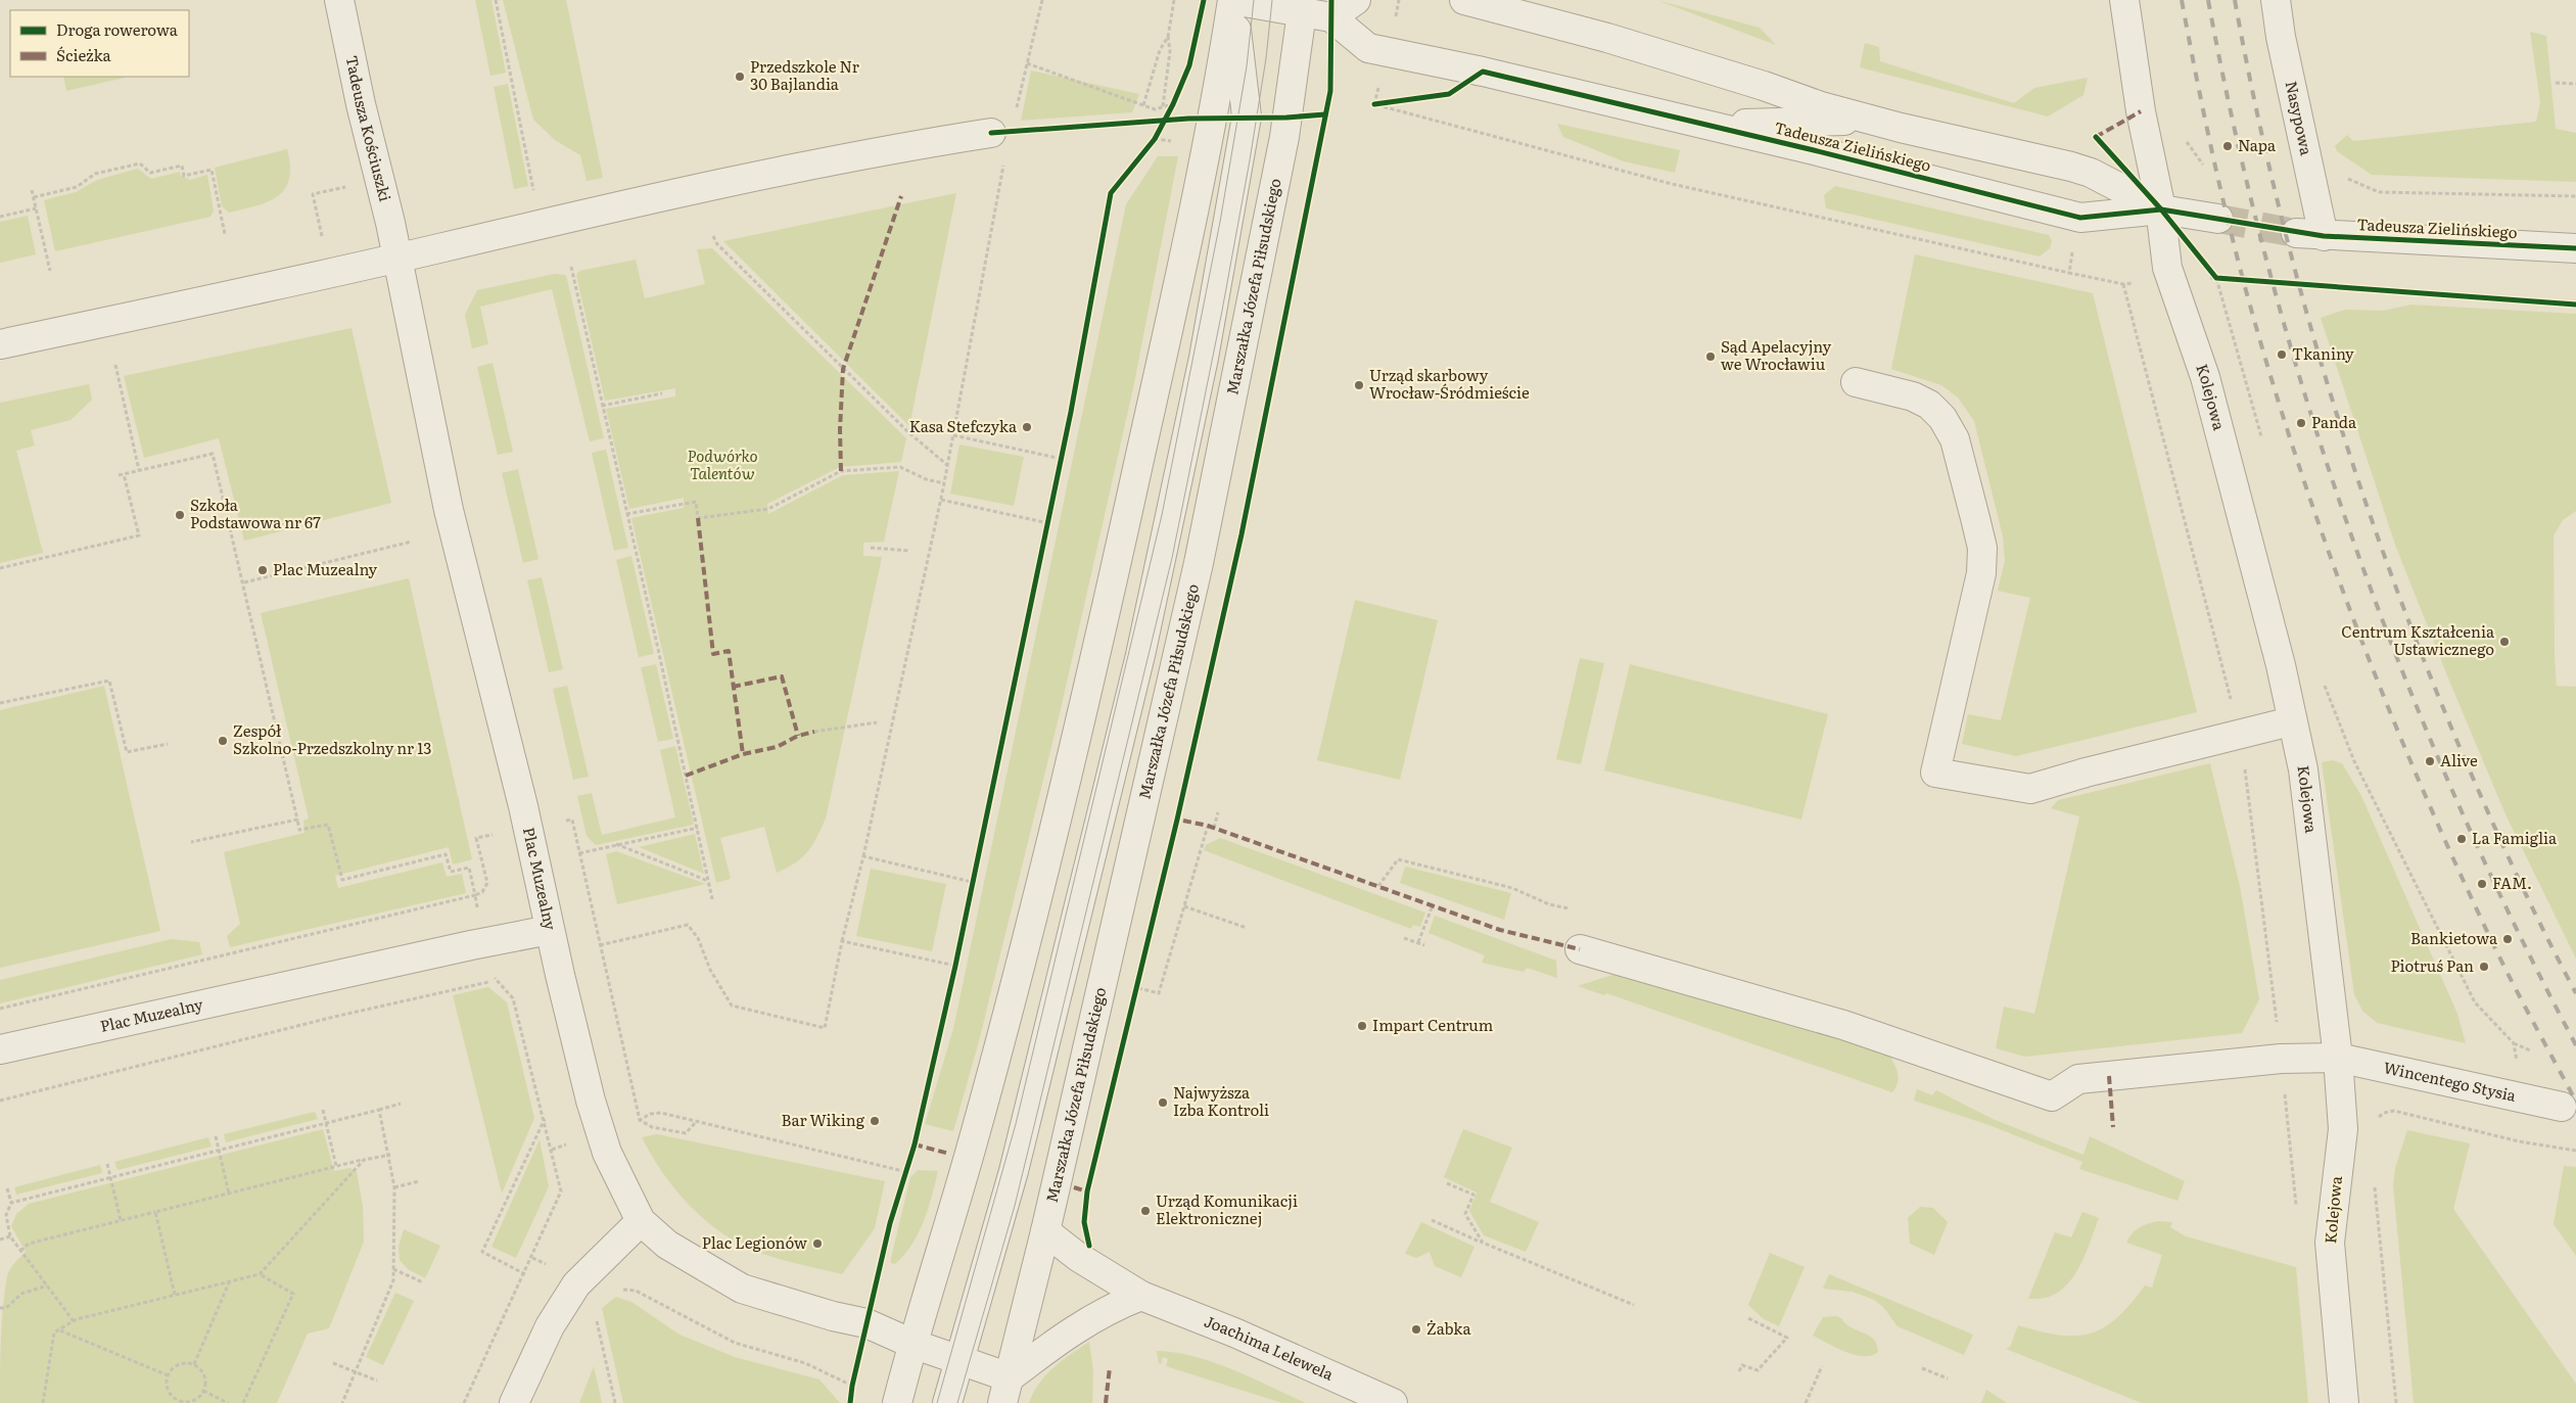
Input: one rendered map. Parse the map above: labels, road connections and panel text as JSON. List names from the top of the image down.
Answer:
{
  "streets": {
    "street": [
      "Nasypowa",
      "Tadeusza Kościuszki",
      "Tadeusza Zielińskiego",
      "Marszałka Józefa Piłsudskiego",
      "Kolejowa",
      "Plac Muzealny",
      "Wincentego Stysia",
      "Joachima Lelewela"
    ]
  },
  "crossings": [
    ["Nasypowa", "Tadeusza Zielińskiego"],
    ["Tadeusza Kościuszki", "Plac Muzealny"],
    ["Tadeusza Zielińskiego", "Marszałka Józefa Piłsudskiego"],
    ["Tadeusza Zielińskiego", "Kolejowa"],
    ["Marszałka Józefa Piłsudskiego", "Joachima Lelewela"],
    ["Kolejowa", "Wincentego Stysia"]
  ],
  "parks": ["Podwórko Talentów"],
  "places": [
    "Przedszkole Nr 30 Bajlandia",
    "Napa",
    "Tkaniny",
    "Sąd Apelacyjny we Wrocławiu",
    "Urząd skarbowy Wrocław-Śródmieście",
    "Panda",
    "Kasa Stefczyka",
    "Szkoła Podstawowa nr 67",
    "Plac Muzealny",
    "Centrum Kształcenia Ustawicznego",
    "Zespół Szkolno-Przedszkolny nr 13",
    "Alive",
    "La Famiglia",
    "FAM.",
    "Bankietowa",
    "Piotruś Pan",
    "Impart Centrum",
    "Najwyższa Izba Kontroli",
    "Bar Wiking",
    "Urząd Komunikacji Elektronicznej",
    "Plac Legionów",
    "Żabka"
  ],
  "legend": ["Droga rowerowa", "Ścieżka"]
}
